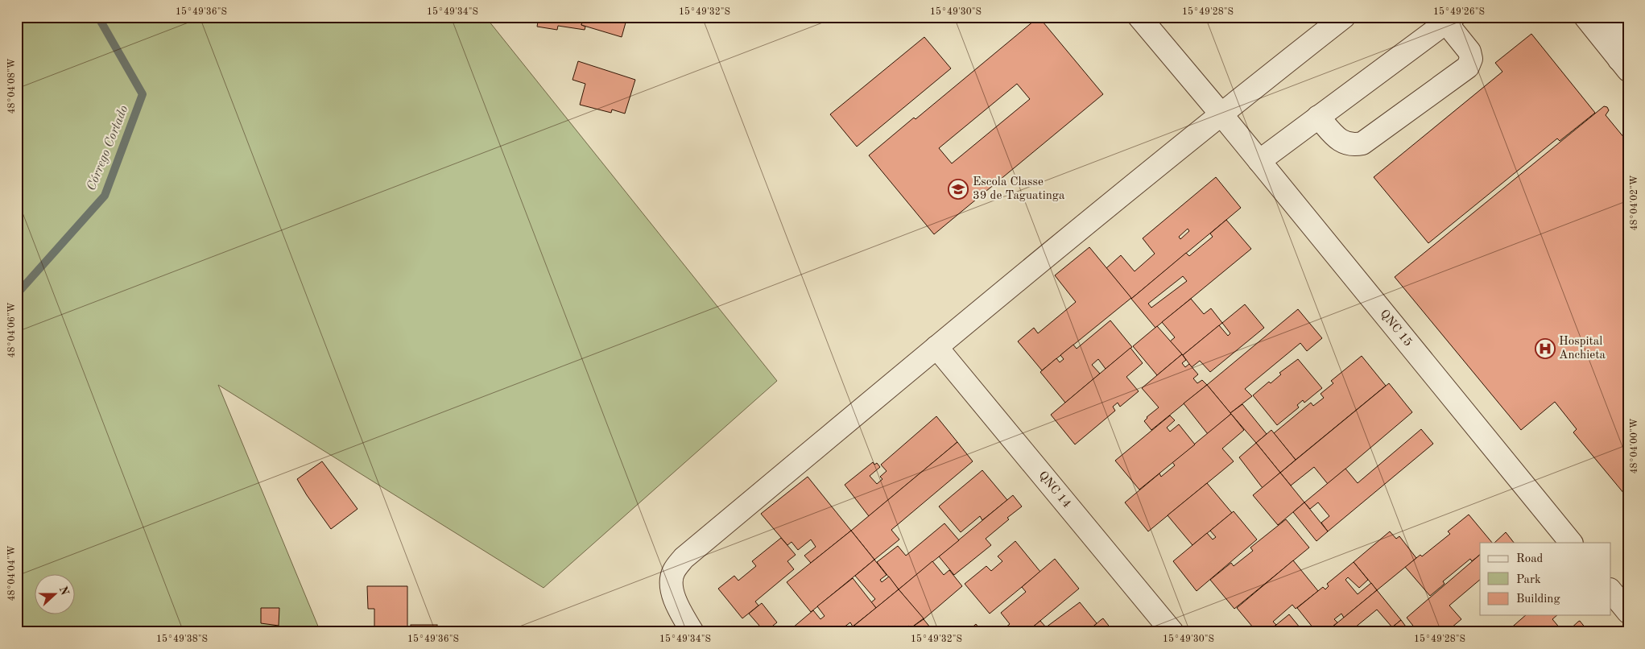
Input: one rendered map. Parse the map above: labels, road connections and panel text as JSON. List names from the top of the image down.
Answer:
{
  "streets": {
    "street": ["QNC 15", "QNC 14"]
  },
  "water": ["Córrego Cortado"],
  "places": {
    "school or university": ["Escola Classe 39 de Taguatinga"],
    "hospital": ["Hospital Anchieta"]
  },
  "legend": ["Road", "Park", "Building"],
  "north": "right",
  "coordinates": [
    "15°49'36\"S",
    "15°49'34\"S",
    "15°49'32\"S",
    "15°49'30\"S",
    "15°49'28\"S",
    "15°49'26\"S",
    "48°04'08\"W",
    "48°04'02\"W",
    "48°04'06\"W",
    "48°04'00\"W",
    "48°04'04\"W",
    "15°49'38\"S"
  ]
}
